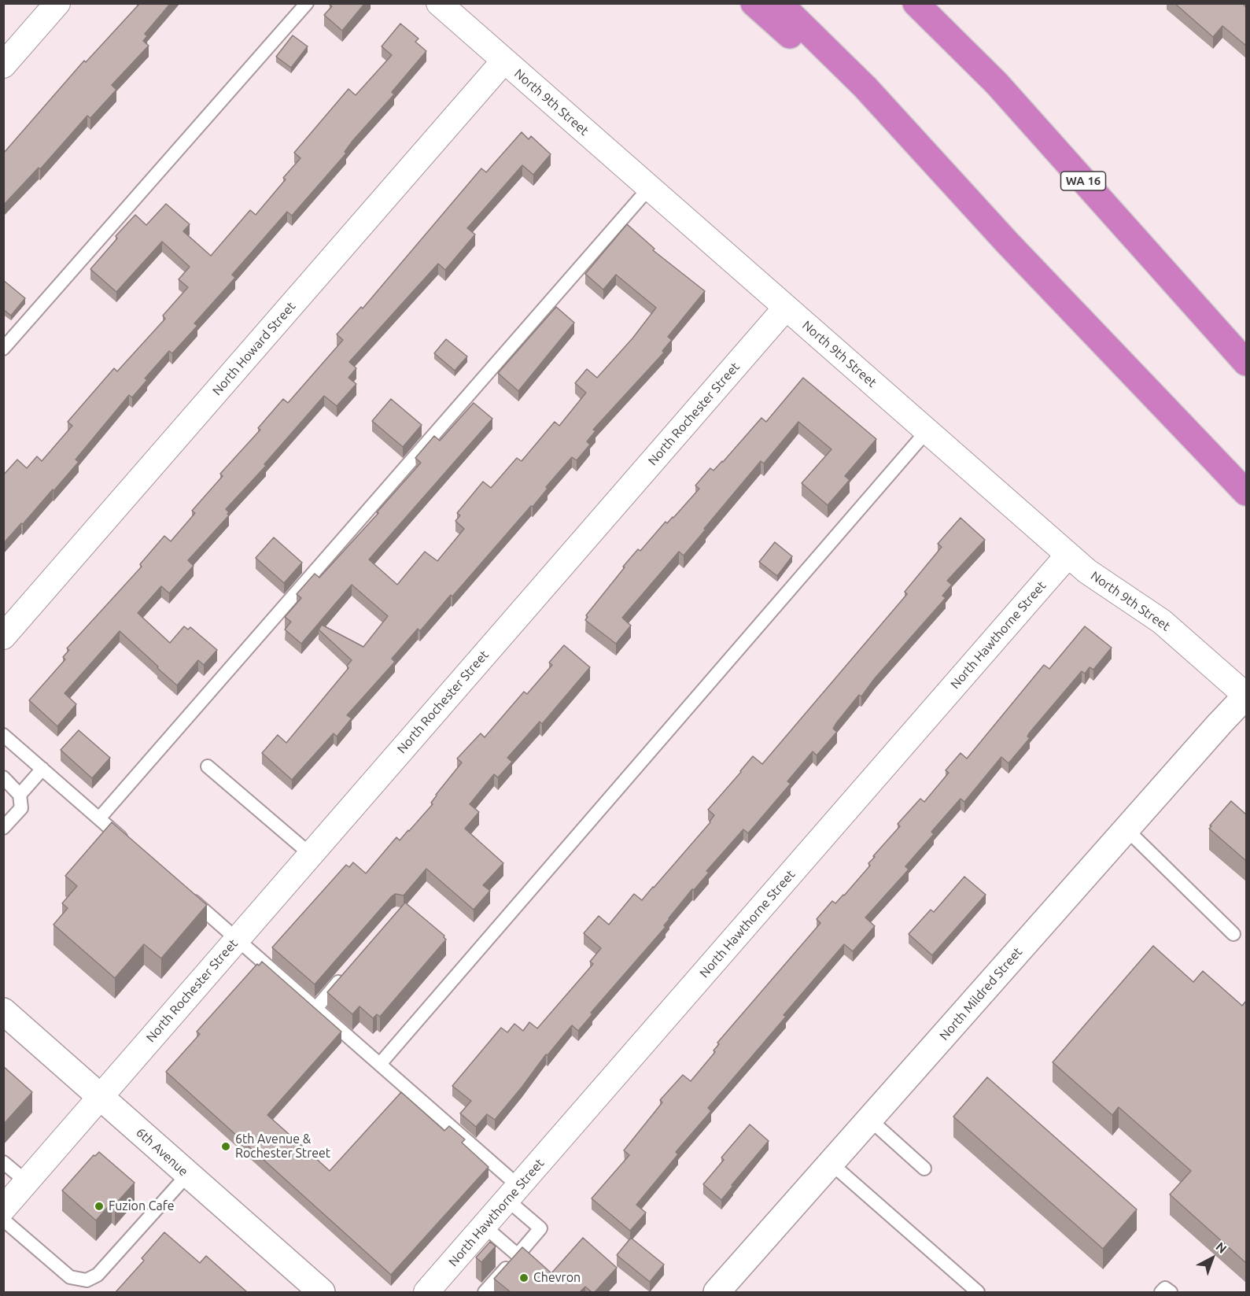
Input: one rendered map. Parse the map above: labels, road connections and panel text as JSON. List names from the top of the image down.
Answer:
{
  "streets": {
    "highway": ["WA 16"],
    "street": [
      "North 9th Street",
      "North Howard Street",
      "North Rochester Street",
      "North Hawthorne Street",
      "North Mildred Street",
      "6th Avenue"
    ]
  },
  "crossings": [
    ["North 9th Street", "North Howard Street"],
    ["North 9th Street", "North Rochester Street"],
    ["North 9th Street", "North Hawthorne Street"],
    ["North 9th Street", "North Mildred Street"],
    ["North Rochester Street", "6th Avenue"]
  ],
  "places": ["6th Avenue & Rochester Street", "Fuzion Cafe", "Chevron"],
  "north": "top right"
}
